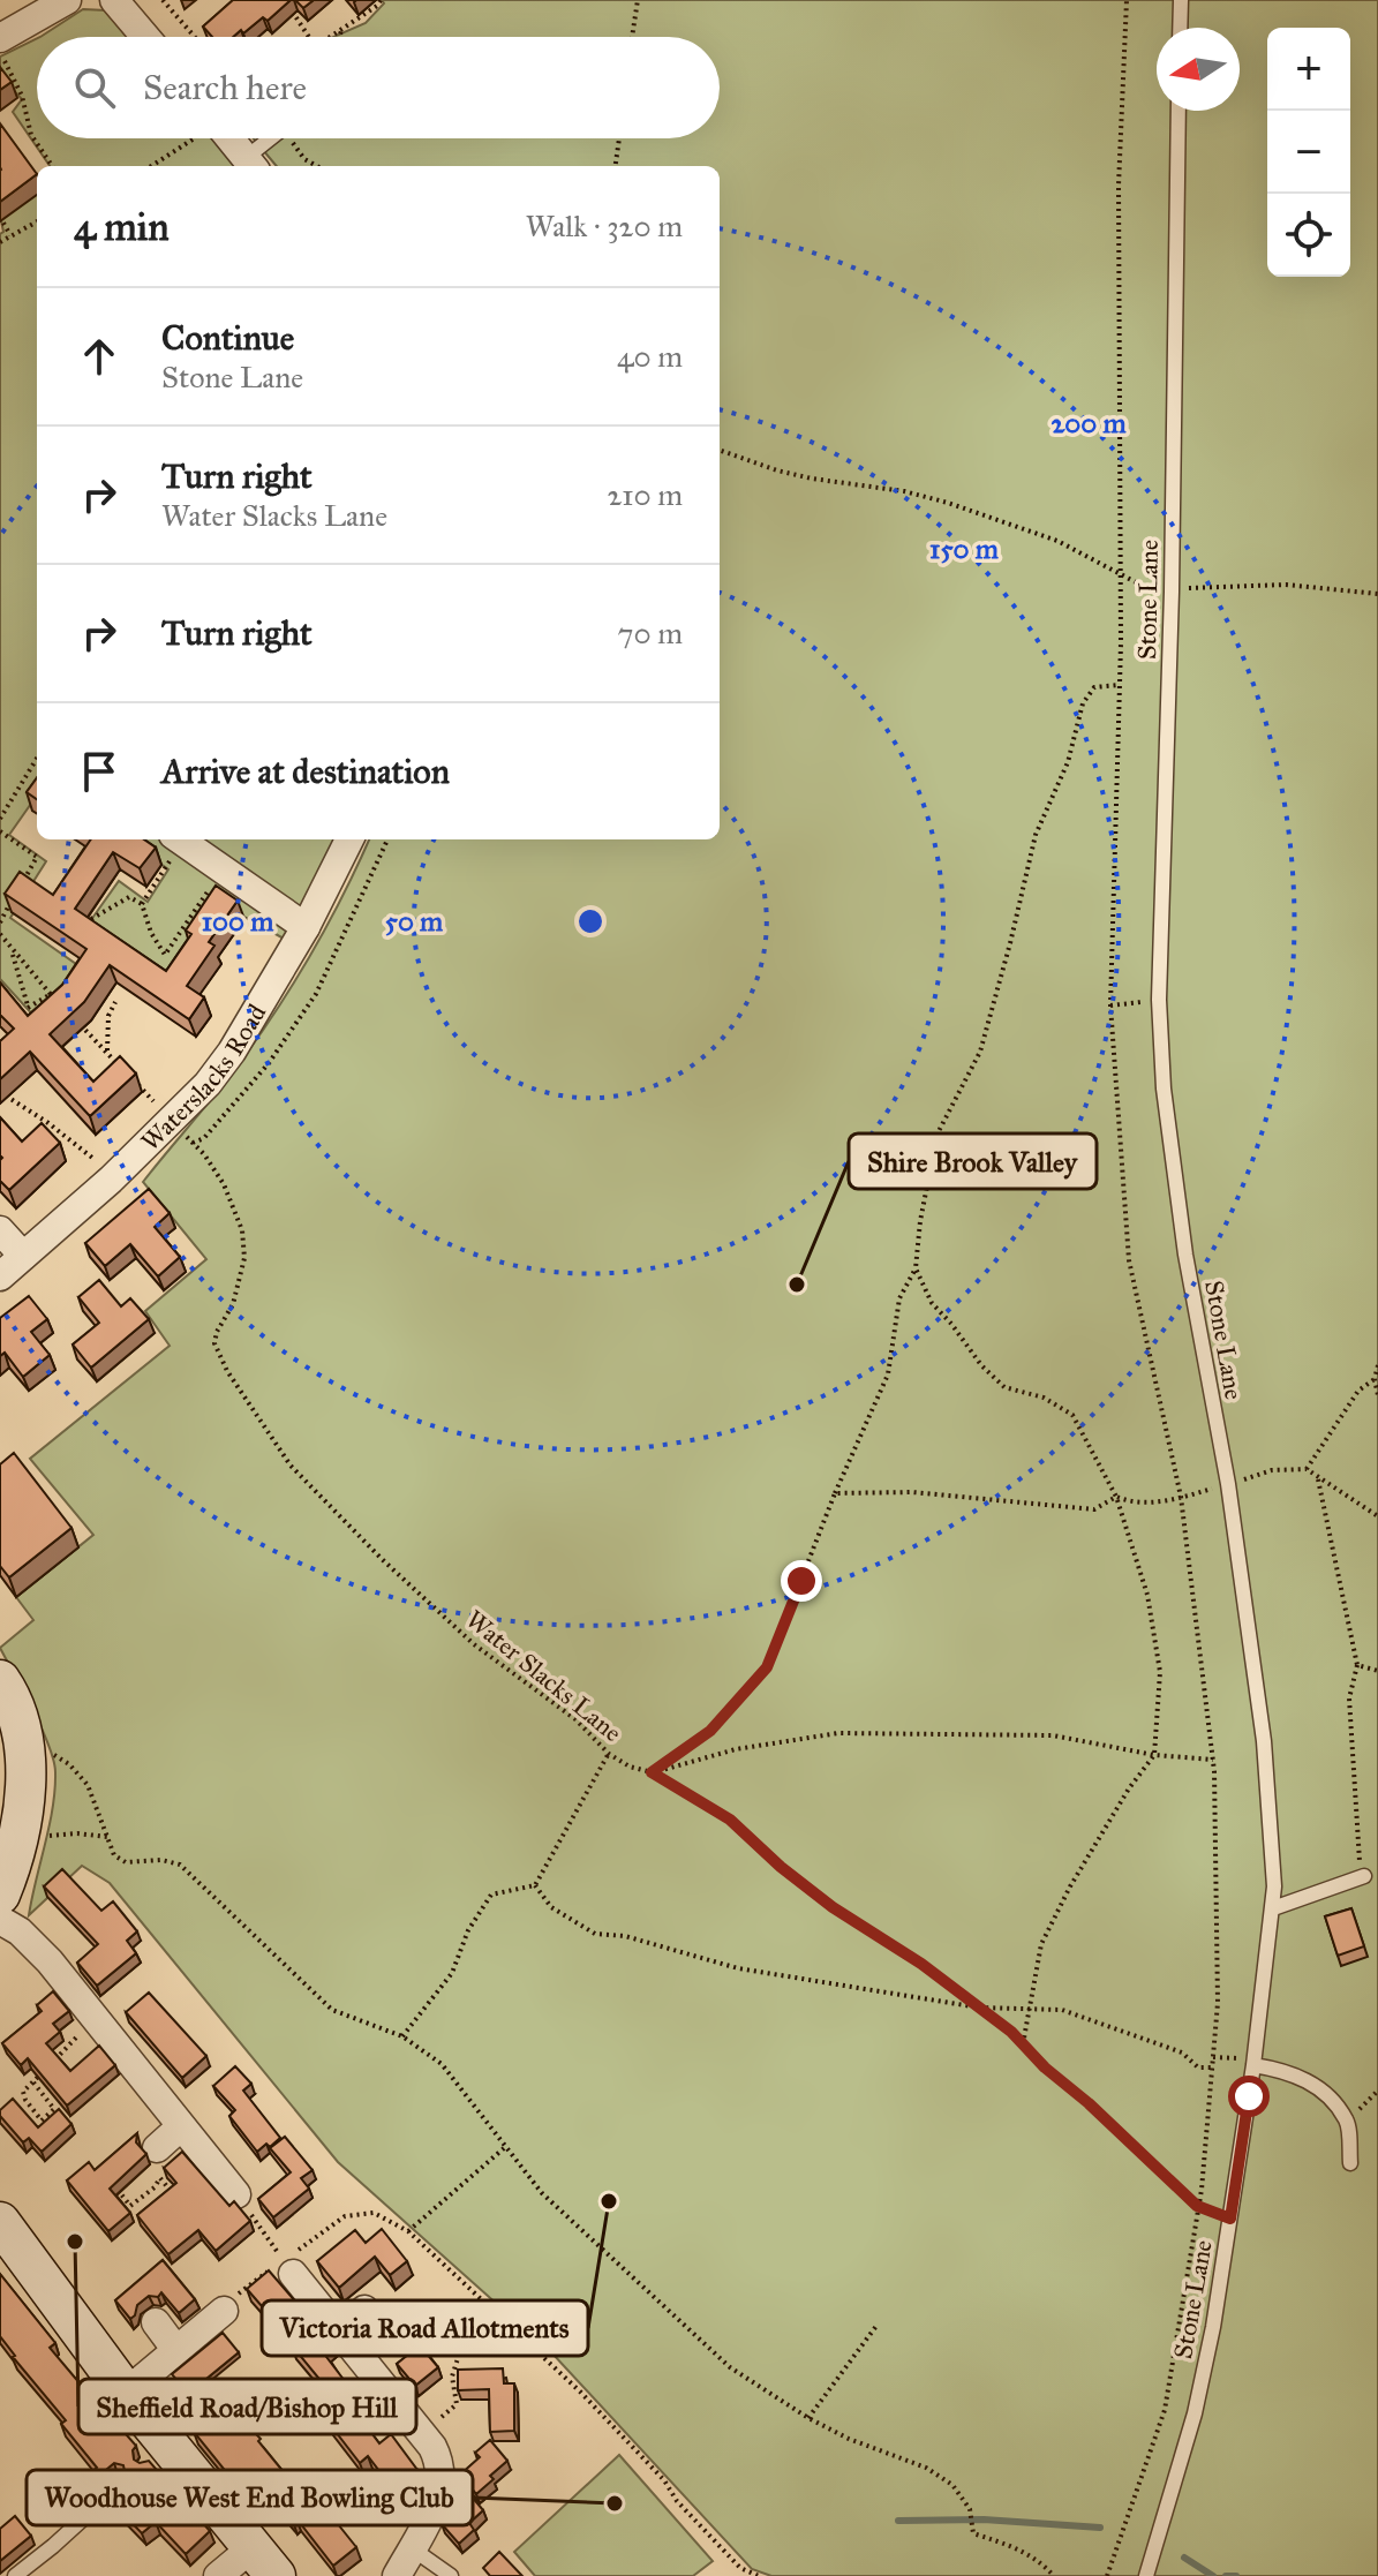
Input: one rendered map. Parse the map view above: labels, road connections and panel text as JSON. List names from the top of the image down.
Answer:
{
  "streets": {
    "street": ["Waterslacks Road"],
    "lane": ["Stone Lane"],
    "path": ["Water Slacks Lane"]
  },
  "crossings": [
    ["Stone Lane", "Water Slacks Lane"]
  ],
  "places": [
    "Shire Brook Valley",
    "Victoria Road Allotments",
    "Sheffield Road/Bishop Hill",
    "Woodhouse West End Bowling Club"
  ],
  "north": "left",
  "page": {
    "map_buttons": ["+", "−"],
    "search": "Search here",
    "heading": ["4 min", "Walk · 320 m"],
    "list": [
      ["Continue", "Stone Lane", "40 m"],
      ["Turn right", "Water Slacks Lane", "210 m"],
      ["Turn right", "70 m"],
      "Arrive at destination"
    ]
  },
  "rings": [
    "200 m",
    "150 m",
    "100 m",
    "50 m"
  ]
}
